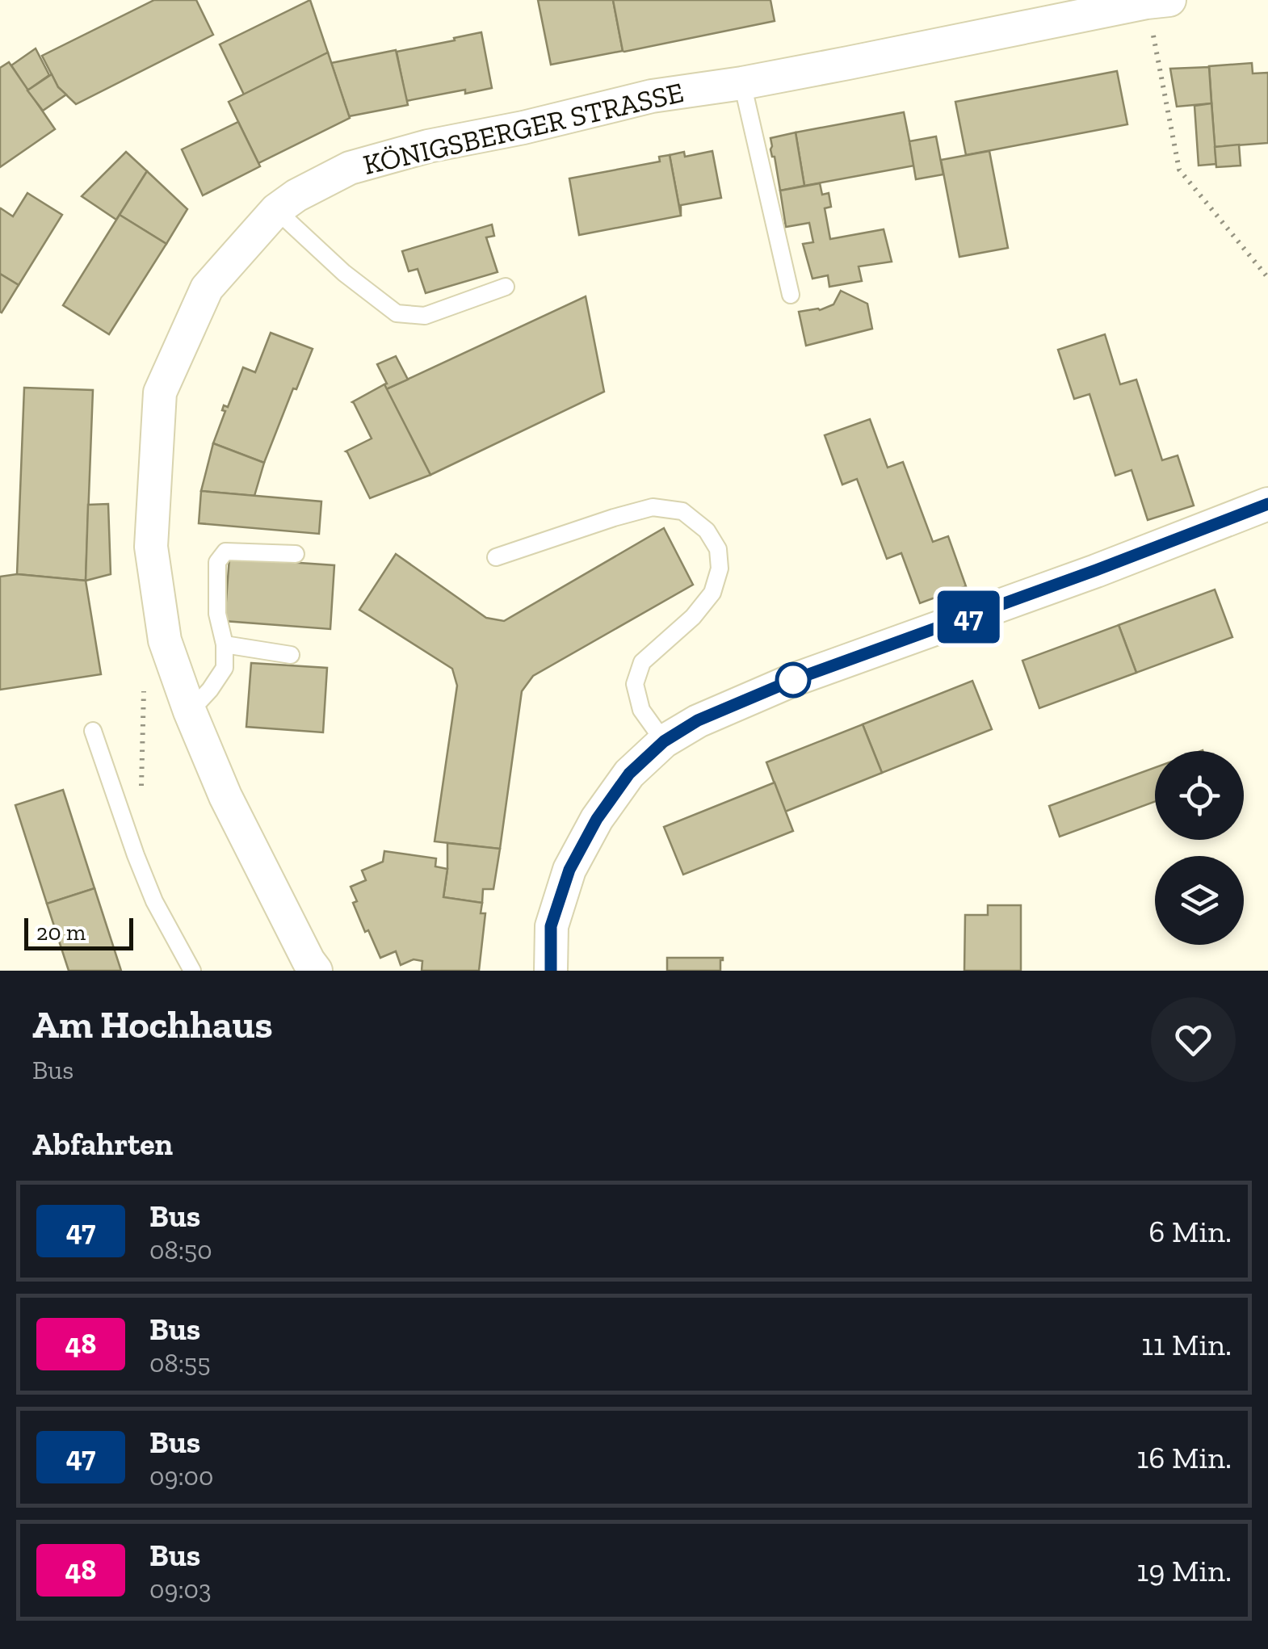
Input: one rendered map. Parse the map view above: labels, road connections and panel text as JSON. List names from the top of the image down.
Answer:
{
  "streets": {
    "street": ["KÖNIGSBERGER STRASSE"]
  },
  "lines": ["bus line 47"],
  "scale_bar": "20 m",
  "page": {
    "on_map": "47",
    "scale": "20 m",
    "heading": [
      ["Am Hochhaus", "Bus"],
      "Abfahrten"
    ],
    "list": [
      {
        "mark": "47",
        "name": "Bus",
        "note": "08:50",
        "value": "6 Min."
      },
      {
        "mark": "48",
        "name": "Bus",
        "note": "08:55",
        "value": "11 Min."
      },
      {
        "mark": "47",
        "name": "Bus",
        "note": "09:00",
        "value": "16 Min."
      },
      {
        "mark": "48",
        "name": "Bus",
        "note": "09:03",
        "value": "19 Min."
      }
    ]
  }
}
